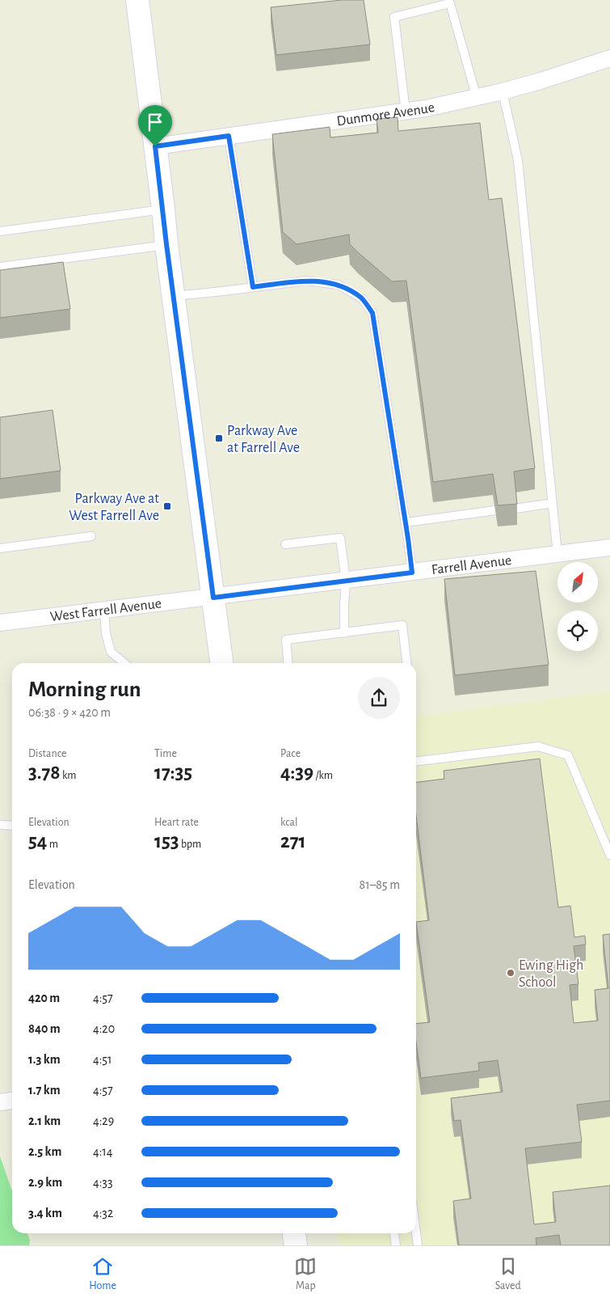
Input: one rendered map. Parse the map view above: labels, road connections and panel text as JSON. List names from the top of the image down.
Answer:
{
  "streets": {
    "street": ["Dunmore Avenue", "Farrell Avenue", "West Farrell Avenue"]
  },
  "crossings": [
    ["Farrell Avenue", "West Farrell Avenue"]
  ],
  "places": {
    "transit": ["Parkway Ave at Farrell Ave", "Parkway Ave at West Farrell Ave"],
    "other": ["Ewing High School"]
  },
  "north": "top right",
  "page": {
    "heading": ["Morning run", "06:38 · 9 × 420 m"],
    "stats": [
      ["Distance", "3.78 km"],
      ["Time", "17:35"],
      ["Pace", "4:39 /km"],
      ["Elevation", "54 m"],
      ["Heart rate", "153 bpm"],
      ["kcal", "271"]
    ],
    "chart": ["Elevation", "81–85 m"],
    "list": [
      {
        "name": "420 m",
        "note": "4:57"
      },
      {
        "name": "840 m",
        "note": "4:20"
      },
      {
        "name": "1.3 km",
        "note": "4:51"
      },
      {
        "name": "1.7 km",
        "note": "4:57"
      },
      {
        "name": "2.1 km",
        "note": "4:29"
      },
      {
        "name": "2.5 km",
        "note": "4:14"
      },
      {
        "name": "2.9 km",
        "note": "4:33"
      },
      {
        "name": "3.4 km",
        "note": "4:32"
      }
    ],
    "tabs": ["Home", "Map", "Saved"]
  }
}
